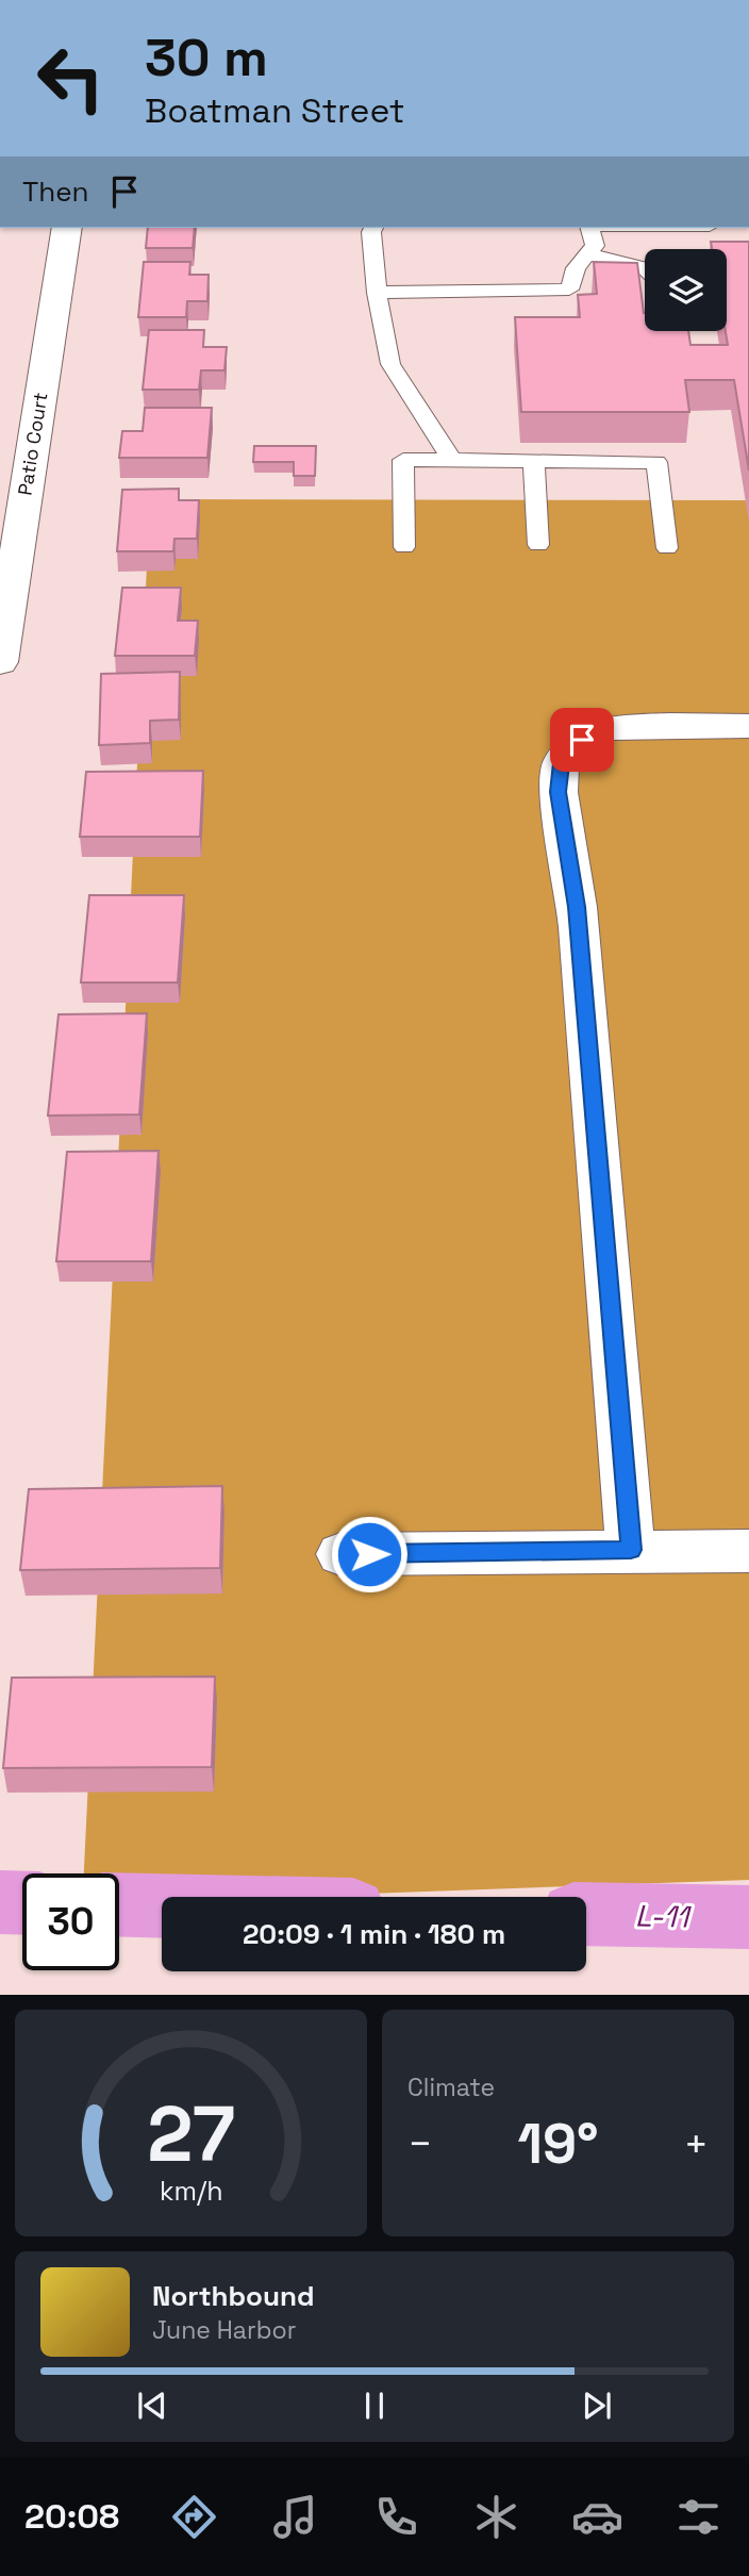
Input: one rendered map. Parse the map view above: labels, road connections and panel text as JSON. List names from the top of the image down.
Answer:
{
  "streets": {
    "street": ["Patio Court"]
  },
  "water": ["L-11"],
  "page": {
    "turn": ["30 m", "Boatman Street"],
    "then": "Then",
    "limit": "30",
    "trip": "20:09 · 1 min · 180 m",
    "tile": "Climate",
    "heat": ["−", "19°", "+"],
    "song": ["Northbound", "June Harbor"],
    "tabs": "20:08",
    "gauge": ["27", "km/h"]
  }
}
